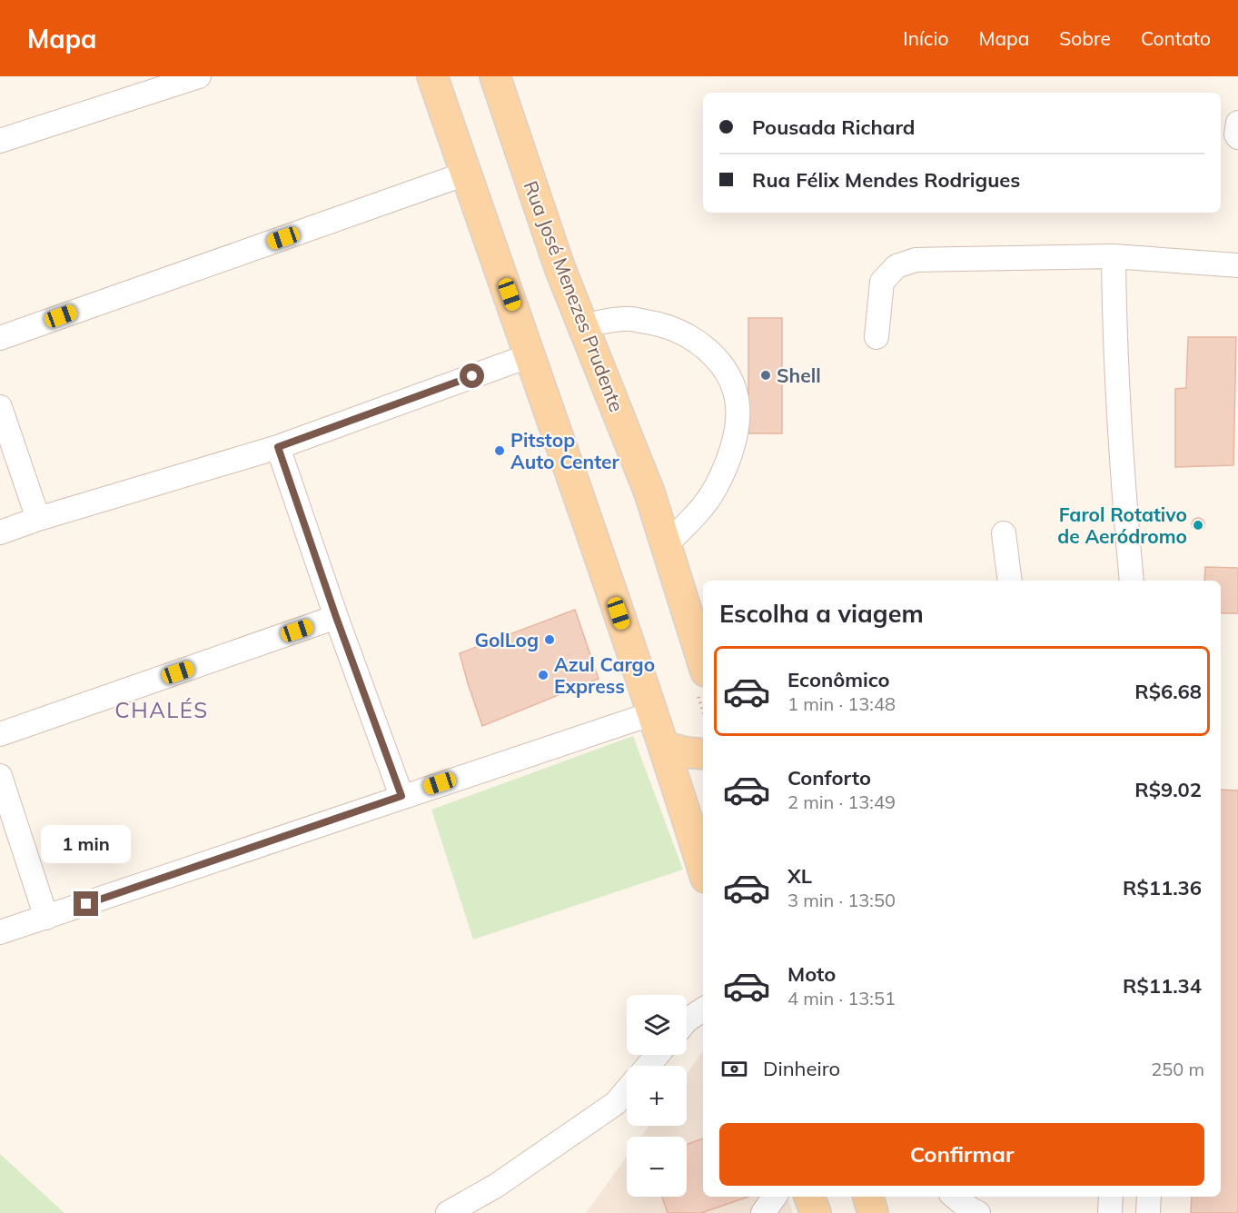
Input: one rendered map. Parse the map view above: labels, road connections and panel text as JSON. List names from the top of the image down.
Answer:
{
  "streets": {
    "main road": ["Rua José Menezes Prudente"]
  },
  "districts": ["CHALÉS"],
  "places": [
    "Shell",
    "Pitstop Auto Center",
    "Farol Rotativo de Aeródromo",
    "GolLog",
    "Azul Cargo Express"
  ],
  "page": {
    "header": "Mapa",
    "nav": [
      "Início",
      "Mapa",
      "Sobre",
      "Contato"
    ],
    "banner": ["Pousada Richard", "Rua Félix Mendes Rodrigues"],
    "heading": "Escolha a viagem",
    "list": [
      {
        "name": "Econômico",
        "note": "1 min · 13:48",
        "value": "R$6.68"
      },
      {
        "name": "Conforto",
        "note": "2 min · 13:49",
        "value": "R$9.02"
      },
      {
        "name": "XL",
        "note": "3 min · 13:50",
        "value": "R$11.36"
      },
      {
        "name": "Moto",
        "note": "4 min · 13:51",
        "value": "R$11.34"
      }
    ],
    "bubble": "1 min",
    "map_buttons": ["+", "−"],
    "pay": ["Dinheiro", "250 m"],
    "buttons": "Confirmar"
  }
}
